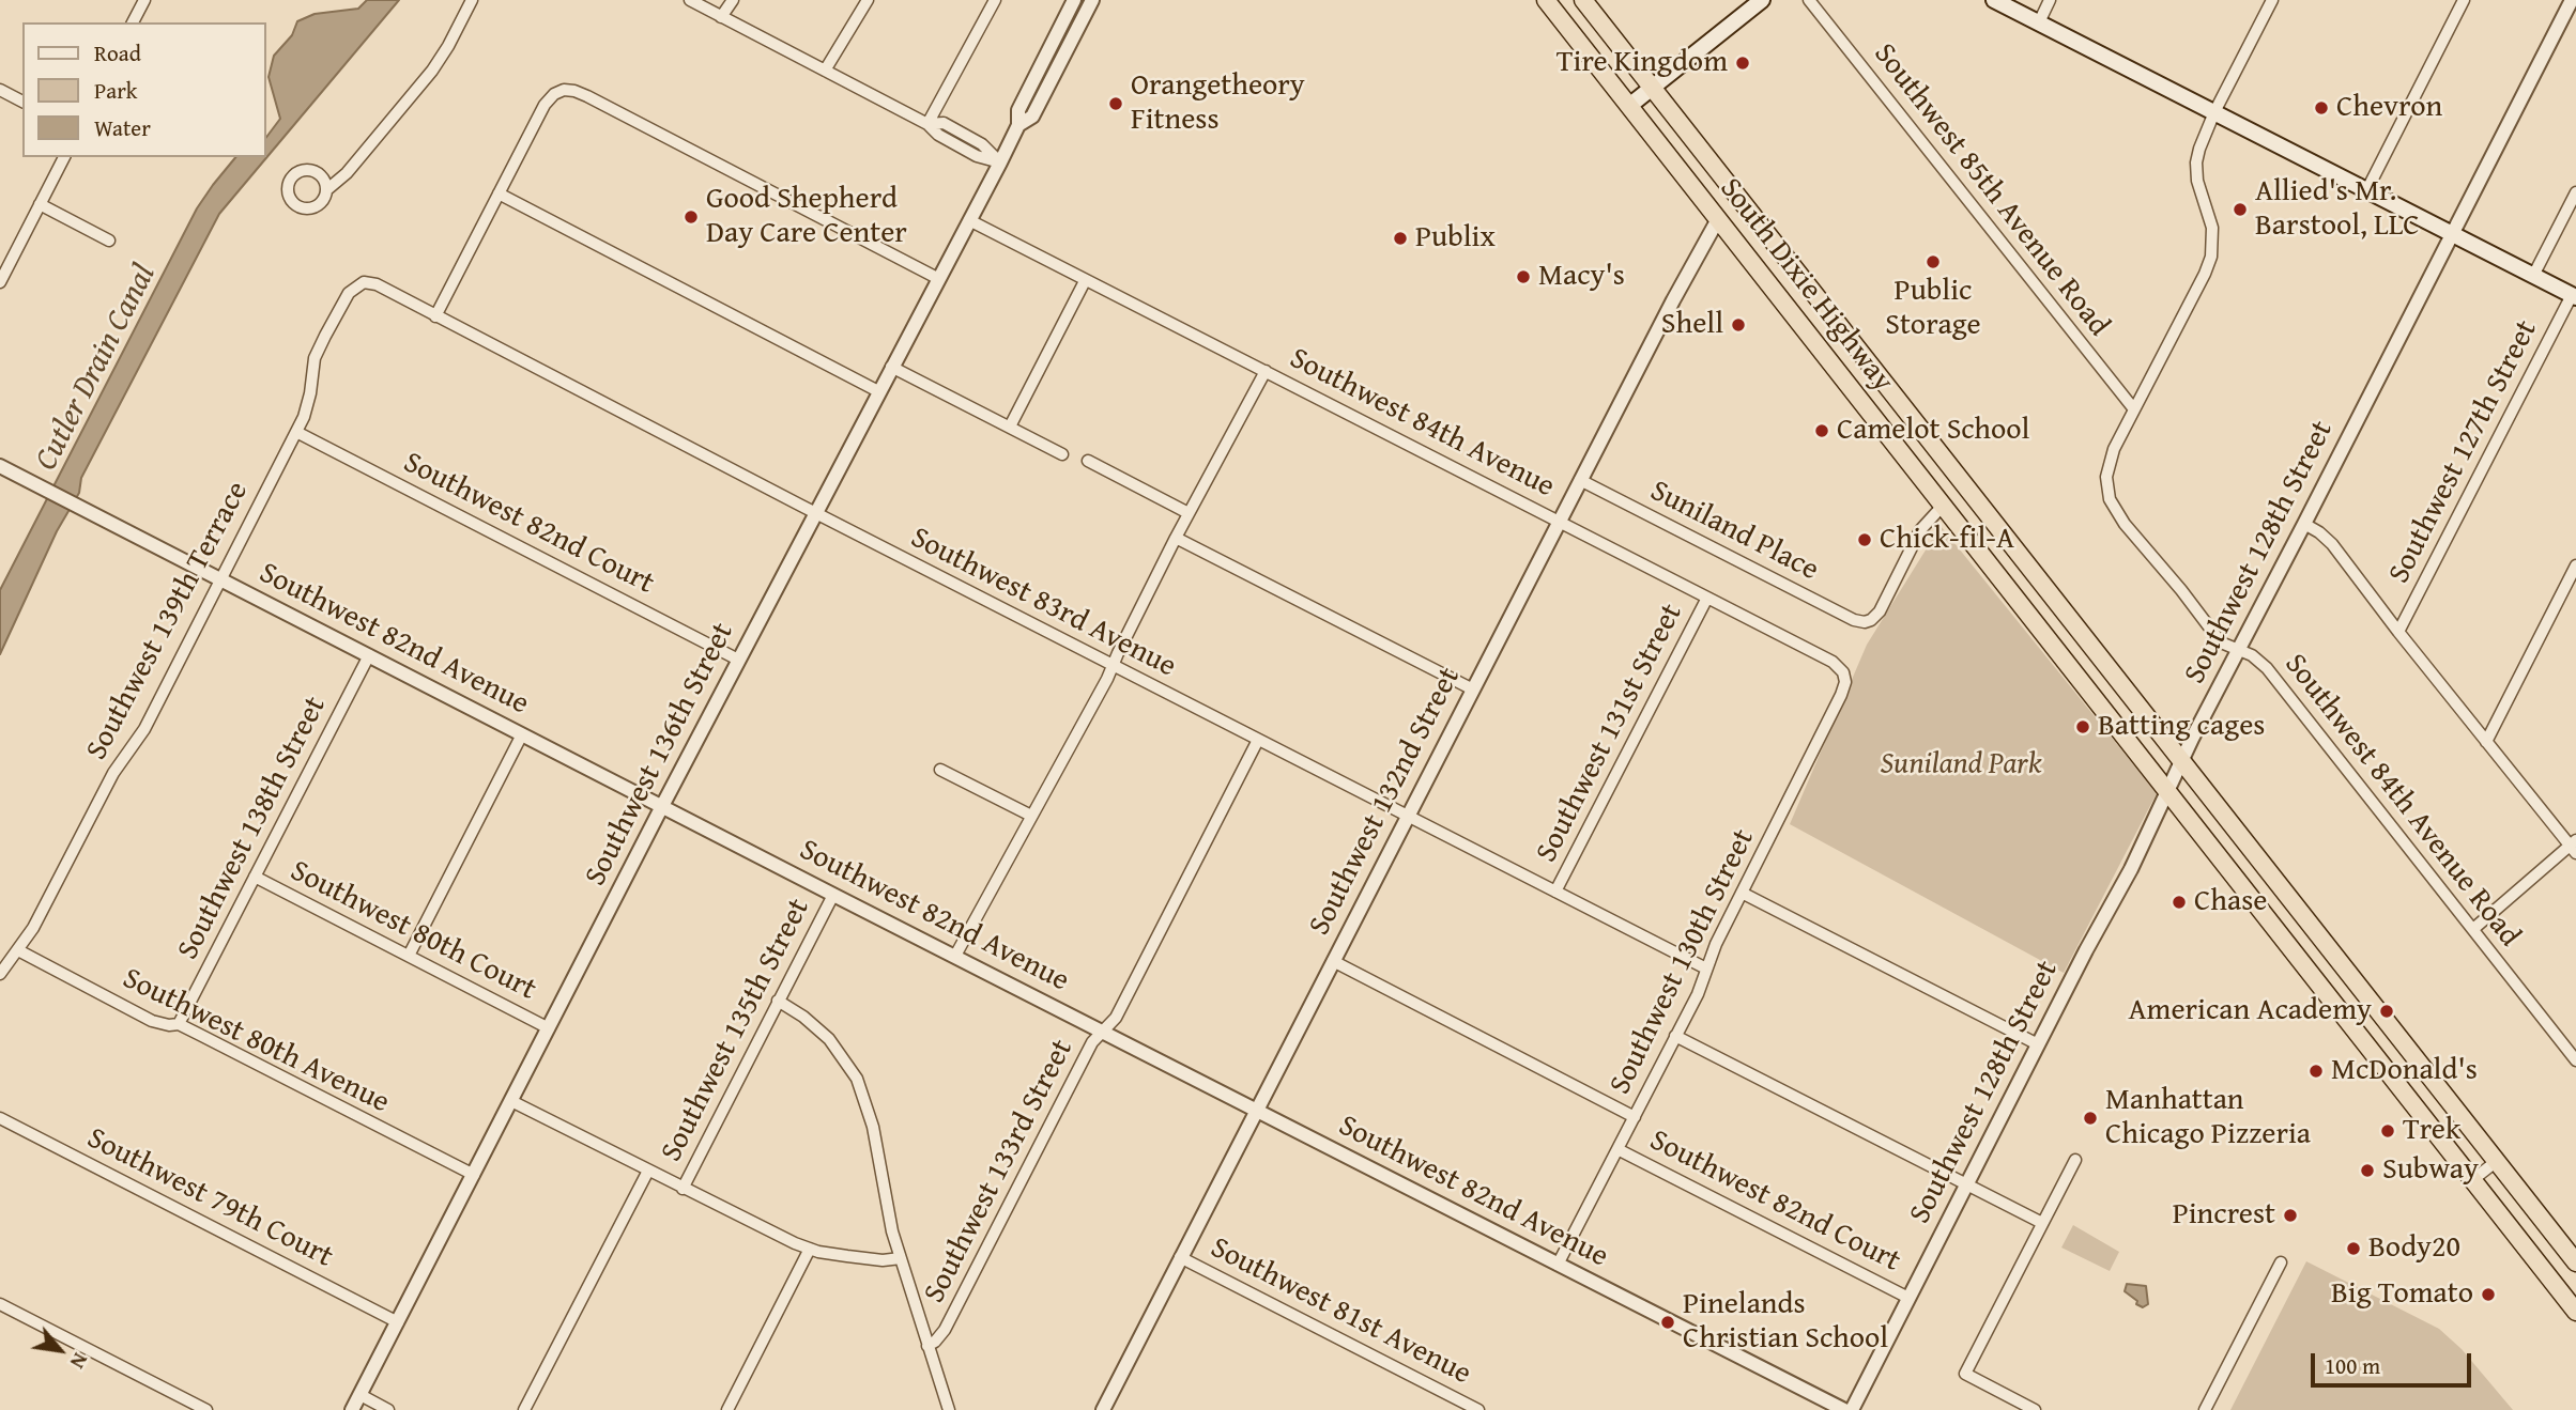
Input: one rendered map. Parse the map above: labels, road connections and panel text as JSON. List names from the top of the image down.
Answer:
{
  "streets": {
    "highway": ["South Dixie Highway"],
    "street": [
      "Southwest 85th Avenue Road",
      "Southwest 84th Avenue",
      "Southwest 127th Street",
      "Southwest 82nd Court",
      "Suniland Place",
      "Southwest 128th Street",
      "Southwest 83rd Avenue",
      "Southwest 139th Terrace",
      "Southwest 82nd Avenue",
      "Southwest 131st Street",
      "Southwest 136th Street",
      "Southwest 84th Avenue Road",
      "Southwest 132nd Street",
      "Southwest 138th Street",
      "Southwest 80th Court",
      "Southwest 130th Street",
      "Southwest 135th Street",
      "Southwest 80th Avenue",
      "Southwest 133rd Street",
      "Southwest 79th Court",
      "Southwest 81st Avenue"
    ]
  },
  "crossings": [
    ["Southwest 85th Avenue Road", "Southwest 84th Avenue Road"],
    ["South Dixie Highway", "Suniland Place"],
    ["South Dixie Highway", "Southwest 128th Street"],
    ["South Dixie Highway", "Southwest 132nd Street"],
    ["Southwest 84th Avenue", "Southwest 131st Street"],
    ["Southwest 84th Avenue", "Southwest 136th Street"],
    ["Southwest 84th Avenue", "Southwest 132nd Street"],
    ["Southwest 84th Avenue", "Southwest 130th Street"],
    ["Southwest 82nd Court", "Southwest 128th Street"],
    ["Southwest 82nd Court", "Southwest 139th Terrace"],
    ["Southwest 82nd Court", "Southwest 136th Street"],
    ["Southwest 82nd Court", "Southwest 132nd Street"],
    ["Southwest 82nd Court", "Southwest 130th Street"],
    ["Suniland Place", "Southwest 132nd Street"],
    ["Southwest 128th Street", "Southwest 84th Avenue Road"],
    ["Southwest 83rd Avenue", "Southwest 139th Terrace"],
    ["Southwest 83rd Avenue", "Southwest 131st Street"],
    ["Southwest 83rd Avenue", "Southwest 136th Street"],
    ["Southwest 83rd Avenue", "Southwest 132nd Street"],
    ["Southwest 83rd Avenue", "Southwest 130th Street"],
    ["Southwest 83rd Avenue", "Southwest 133rd Street"],
    ["Southwest 139th Terrace", "Southwest 82nd Avenue"],
    ["Southwest 139th Terrace", "Southwest 80th Avenue"],
    ["Southwest 82nd Avenue", "Southwest 136th Street"],
    ["Southwest 82nd Avenue", "Southwest 132nd Street"],
    ["Southwest 82nd Avenue", "Southwest 138th Street"],
    ["Southwest 82nd Avenue", "Southwest 130th Street"],
    ["Southwest 82nd Avenue", "Southwest 135th Street"],
    ["Southwest 82nd Avenue", "Southwest 133rd Street"],
    ["Southwest 136th Street", "Southwest 80th Court"],
    ["Southwest 136th Street", "Southwest 80th Avenue"],
    ["Southwest 136th Street", "Southwest 79th Court"],
    ["Southwest 132nd Street", "Southwest 81st Avenue"],
    ["Southwest 138th Street", "Southwest 80th Court"],
    ["Southwest 138th Street", "Southwest 80th Avenue"]
  ],
  "water": ["Cutler Drain Canal"],
  "parks": ["Suniland Park"],
  "places": [
    "Tire Kingdom",
    "Orangetheory Fitness",
    "Chevron",
    "Allied's Mr. Barstool, LLC",
    "Good Shepherd Day Care Center",
    "Publix",
    "Public Storage",
    "Macy's",
    "Shell",
    "Camelot School",
    "Chick-fil-A",
    "Batting cages",
    "Chase",
    "American Academy",
    "McDonald's",
    "Manhattan Chicago Pizzeria",
    "Trek",
    "Subway",
    "Pincrest",
    "Body20",
    "Big Tomato",
    "Pinelands Christian School"
  ],
  "legend": ["Road", "Park", "Water"],
  "scale_bar": "100 m",
  "north": "bottom right"
}
